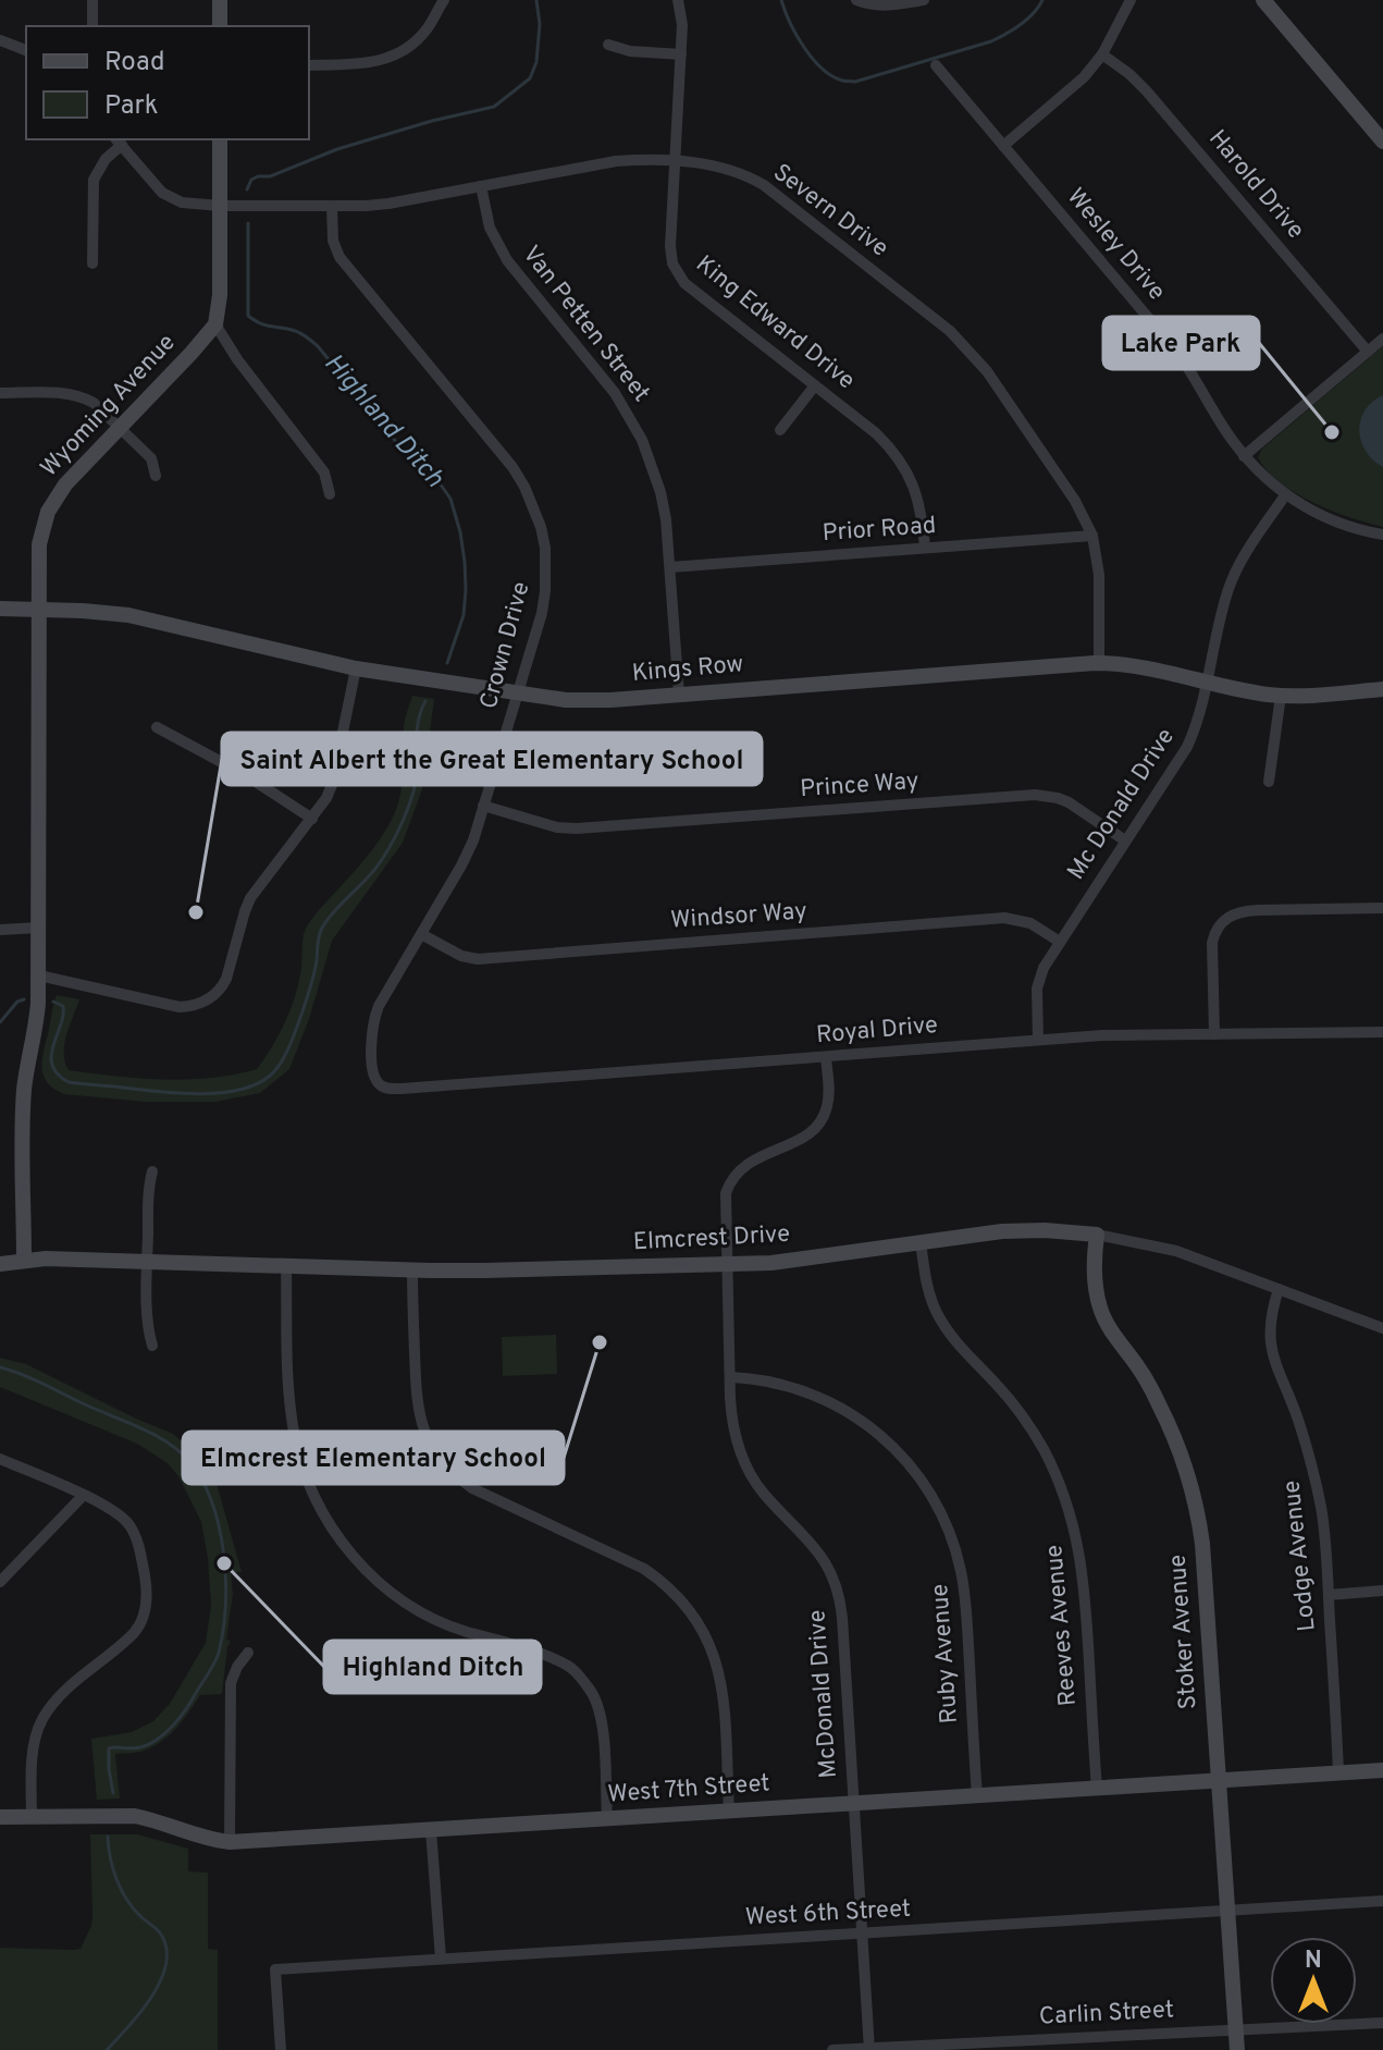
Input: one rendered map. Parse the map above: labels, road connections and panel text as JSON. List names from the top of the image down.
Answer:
{
  "streets": {
    "street": [
      "Harold Drive",
      "Severn Drive",
      "Wesley Drive",
      "King Edward Drive",
      "Van Petten Street",
      "Wyoming Avenue",
      "Prior Road",
      "Crown Drive",
      "Kings Row",
      "Prince Way",
      "Mc Donald Drive",
      "Windsor Way",
      "Royal Drive",
      "Elmcrest Drive",
      "Lodge Avenue",
      "Reeves Avenue",
      "Stoker Avenue",
      "Ruby Avenue",
      "McDonald Drive",
      "West 7th Street",
      "West 6th Street",
      "Carlin Street"
    ]
  },
  "crossings": [
    ["Severn Drive", "King Edward Drive"],
    ["Severn Drive", "Van Petten Street"],
    ["Severn Drive", "Prior Road"],
    ["Severn Drive", "Crown Drive"],
    ["Severn Drive", "Kings Row"],
    ["Wesley Drive", "Mc Donald Drive"],
    ["King Edward Drive", "Prior Road"],
    ["Van Petten Street", "Prior Road"],
    ["Van Petten Street", "Kings Row"],
    ["Wyoming Avenue", "Kings Row"],
    ["Wyoming Avenue", "Elmcrest Drive"],
    ["Crown Drive", "Kings Row"],
    ["Crown Drive", "Prince Way"],
    ["Crown Drive", "Windsor Way"],
    ["Crown Drive", "Royal Drive"],
    ["Kings Row", "Mc Donald Drive"],
    ["Prince Way", "Mc Donald Drive"],
    ["Mc Donald Drive", "Windsor Way"],
    ["Mc Donald Drive", "Royal Drive"],
    ["Royal Drive", "McDonald Drive"],
    ["Elmcrest Drive", "Lodge Avenue"],
    ["Elmcrest Drive", "Reeves Avenue"],
    ["Elmcrest Drive", "Stoker Avenue"],
    ["Elmcrest Drive", "McDonald Drive"],
    ["Lodge Avenue", "West 7th Street"],
    ["Reeves Avenue", "West 7th Street"],
    ["Stoker Avenue", "West 7th Street"],
    ["Stoker Avenue", "West 6th Street"],
    ["Stoker Avenue", "Carlin Street"],
    ["Ruby Avenue", "McDonald Drive"],
    ["Ruby Avenue", "West 7th Street"],
    ["McDonald Drive", "West 7th Street"],
    ["McDonald Drive", "West 6th Street"],
    ["McDonald Drive", "Carlin Street"]
  ],
  "water": ["Highland Ditch"],
  "places": [
    "Lake Park",
    "Saint Albert the Great Elementary School",
    "Elmcrest Elementary School",
    "Highland Ditch"
  ],
  "legend": ["Road", "Park"],
  "north": "top"
}
